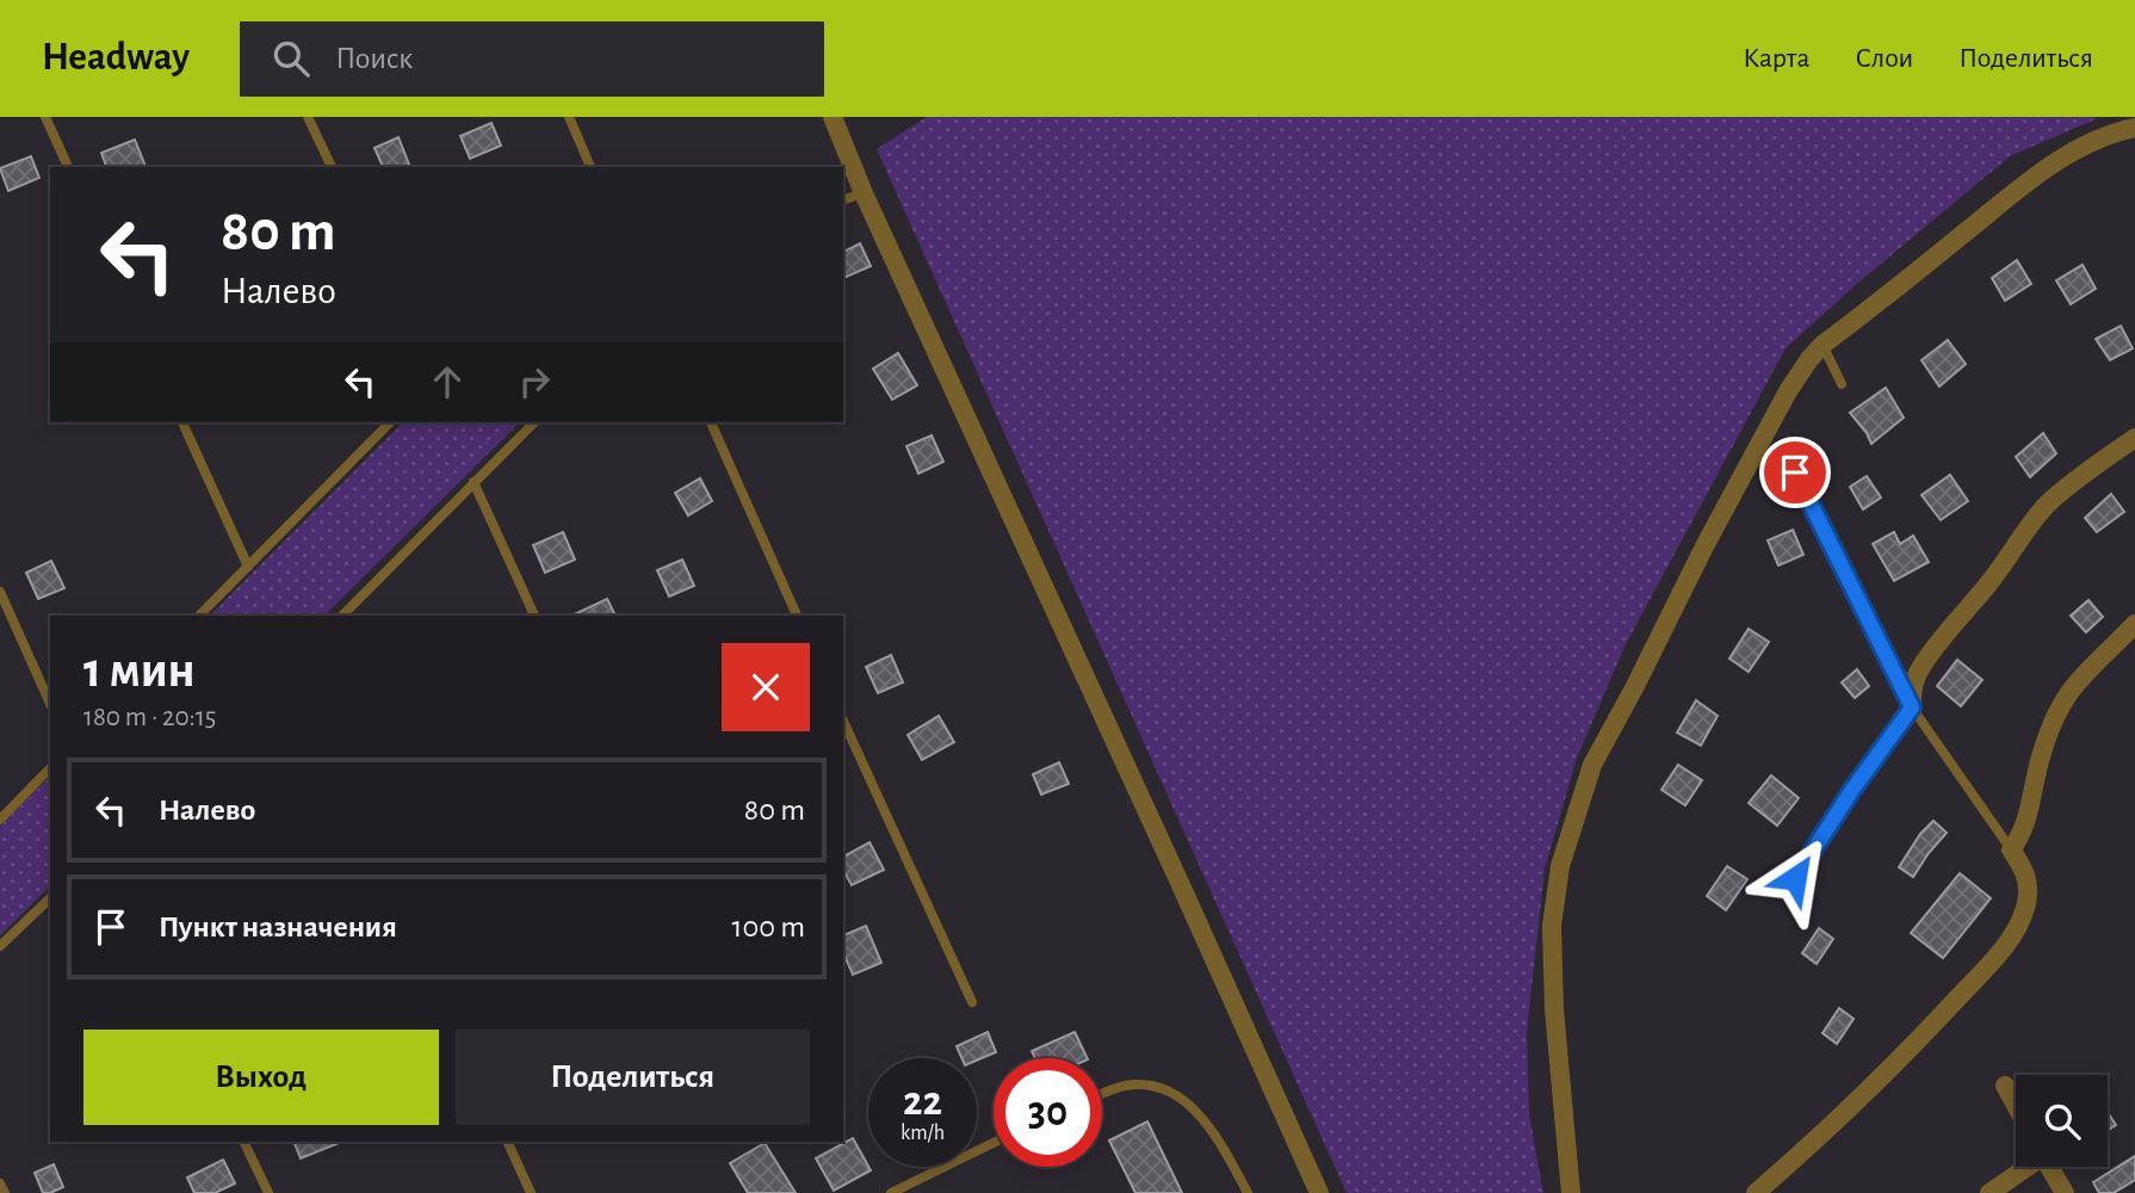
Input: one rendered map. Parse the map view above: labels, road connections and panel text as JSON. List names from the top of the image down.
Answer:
{
  "page": {
    "header": "Headway",
    "search": "Поиск",
    "nav": ["Карта", "Слои", "Поделиться"],
    "turn": ["80 m", "Налево"],
    "heading": ["1 мин", "180 m · 20:15"],
    "list": [
      {
        "name": "Налево",
        "value": "80 m"
      },
      {
        "name": "Пункт назначения",
        "value": "100 m"
      }
    ],
    "buttons": ["Выход", "Поделиться"],
    "speed": "22 km/h",
    "limit": "30"
  }
}
